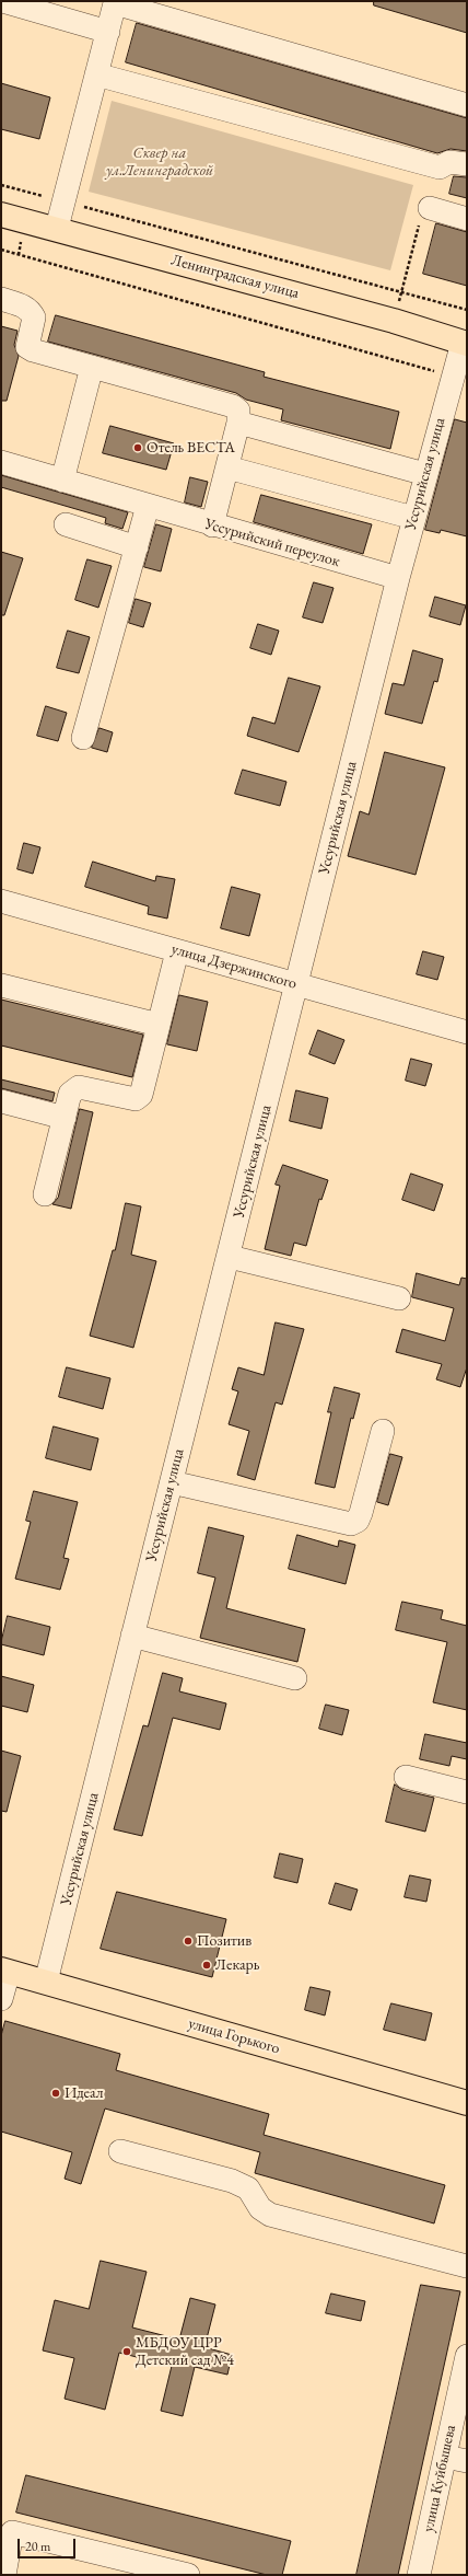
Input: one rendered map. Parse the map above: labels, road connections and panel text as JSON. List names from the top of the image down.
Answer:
{
  "streets": {
    "main road": ["Ленинградская улица", "улица Горького"],
    "street": [
      "Уссурийская улица",
      "Уссурийский переулок",
      "улица Дзержинского",
      "улица Куйбышева"
    ]
  },
  "crossings": [
    ["Ленинградская улица", "Уссурийская улица"],
    ["Уссурийская улица", "Уссурийский переулок"],
    ["Уссурийская улица", "улица Дзержинского"],
    ["Уссурийская улица", "улица Горького"]
  ],
  "parks": ["Сквер на ул.Ленинградской"],
  "places": [
    "Отель ВЕСТА",
    "Позитив",
    "Лекарь",
    "Идеал",
    "МБДОУ ЦРР Детский сад №4"
  ],
  "scale_bar": "20 m"
}
